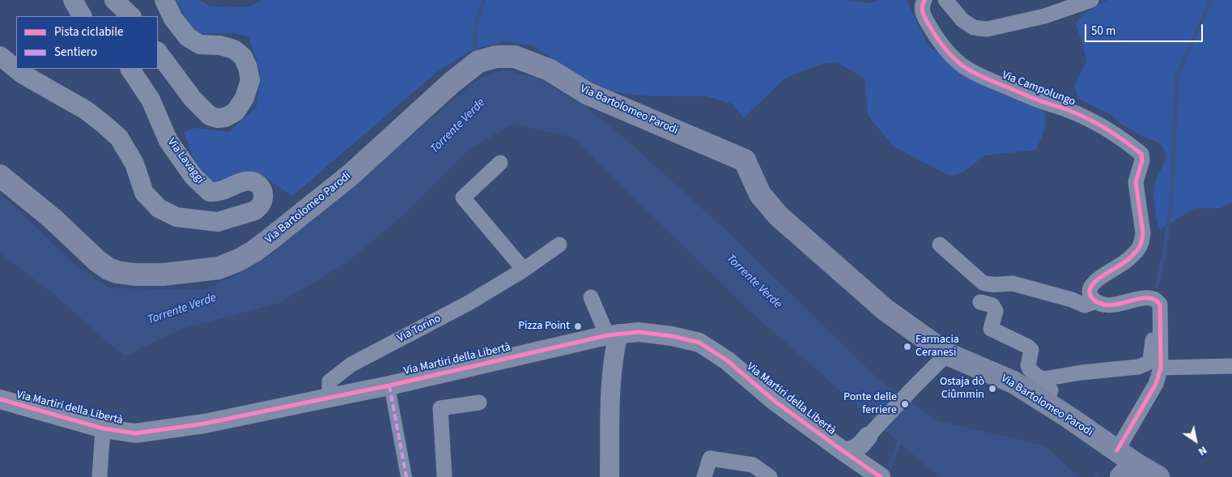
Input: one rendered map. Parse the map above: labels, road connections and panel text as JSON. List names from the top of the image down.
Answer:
{
  "streets": {
    "main road": ["Via Bartolomeo Parodi"],
    "street": [
      "Via Campolungo",
      "Via Lavaggi",
      "Via Torino",
      "Via Martiri della Libertà"
    ]
  },
  "crossings": [
    ["Via Torino", "Via Martiri della Libertà"]
  ],
  "water": ["Torrente Verde"],
  "places": [
    "Pizza Point",
    "Farmacia Ceranesi",
    "Ostaja dò Ciûmmin",
    "Ponte delle ferriere"
  ],
  "legend": ["Pista ciclabile", "Sentiero"],
  "scale_bar": "50 m",
  "north": "bottom right"
}
